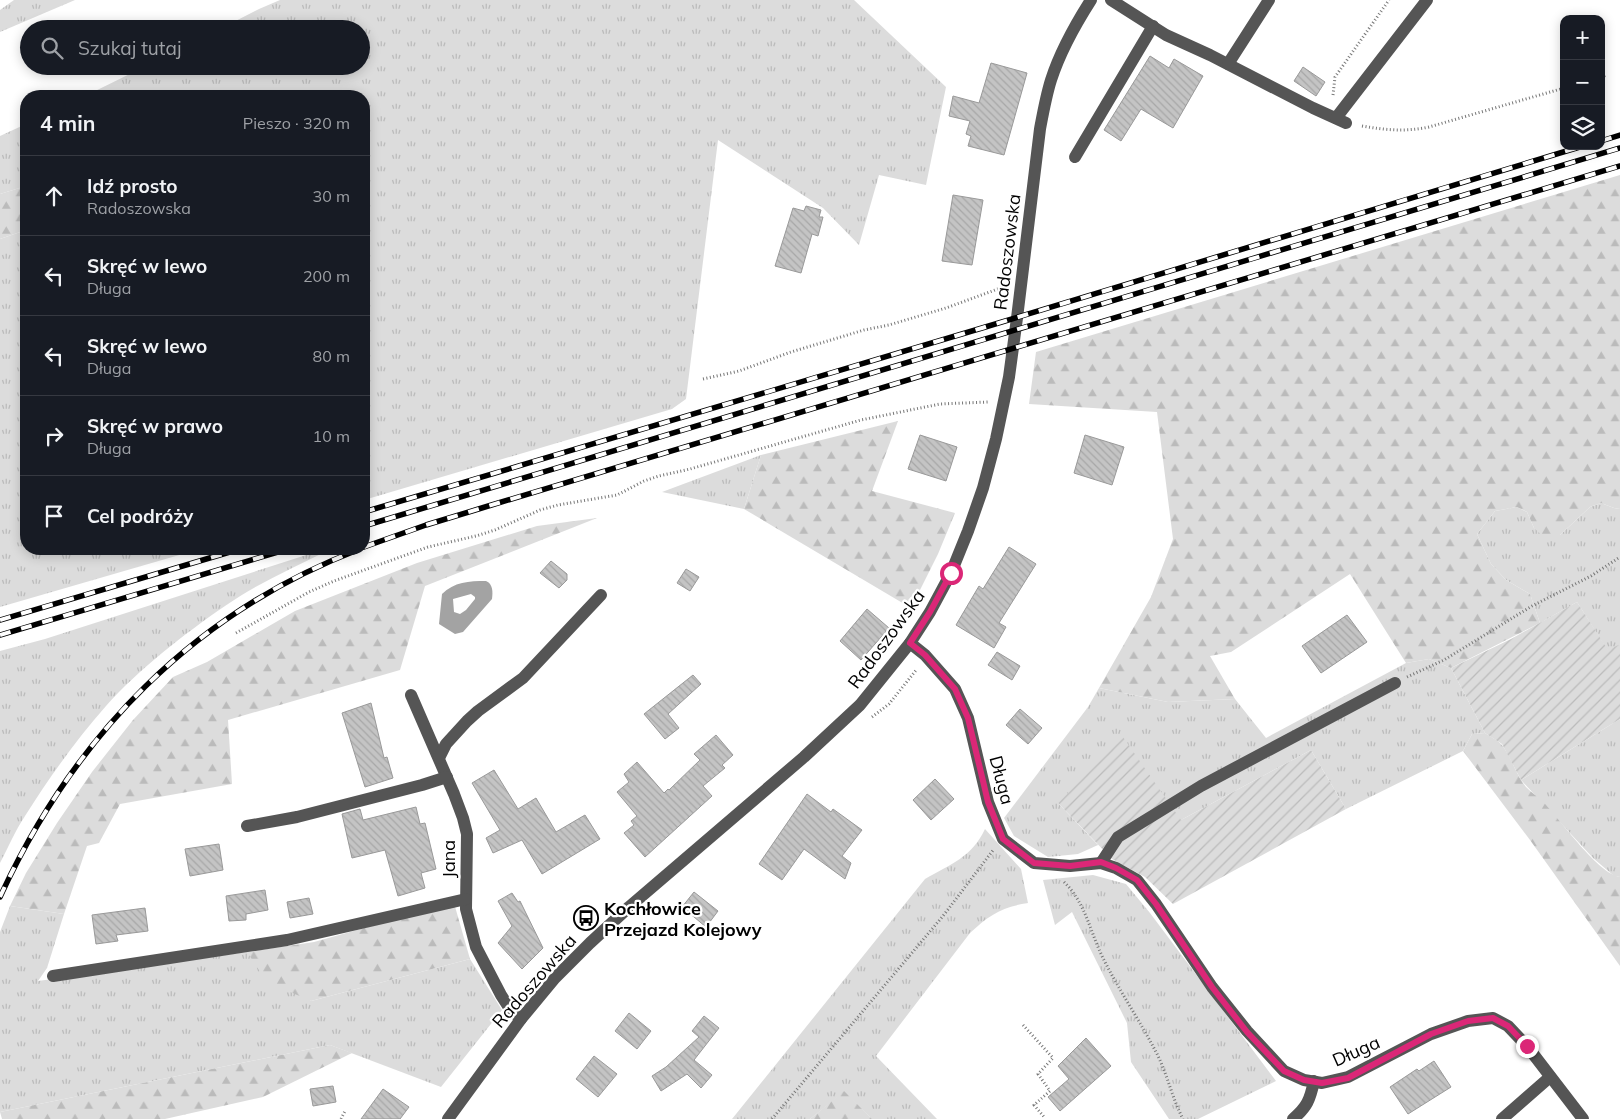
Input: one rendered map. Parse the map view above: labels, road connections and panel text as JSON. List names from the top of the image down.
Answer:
{
  "streets": {
    "street": ["Radoszowska", "Długa", "Jana"]
  },
  "crossings": [
    ["Radoszowska", "Długa"],
    ["Radoszowska", "Jana"]
  ],
  "places": {
    "bus stop": ["Kochłowice Przejazd Kolejowy"]
  },
  "page": {
    "map_buttons": ["+", "−"],
    "search": "Szukaj tutaj",
    "heading": ["4 min", "Pieszo · 320 m"],
    "list": [
      ["Idź prosto", "Radoszowska", "30 m"],
      ["Skręć w lewo", "Długa", "200 m"],
      ["Skręć w lewo", "Długa", "80 m"],
      ["Skręć w prawo", "Długa", "10 m"],
      "Cel podróży"
    ]
  }
}
